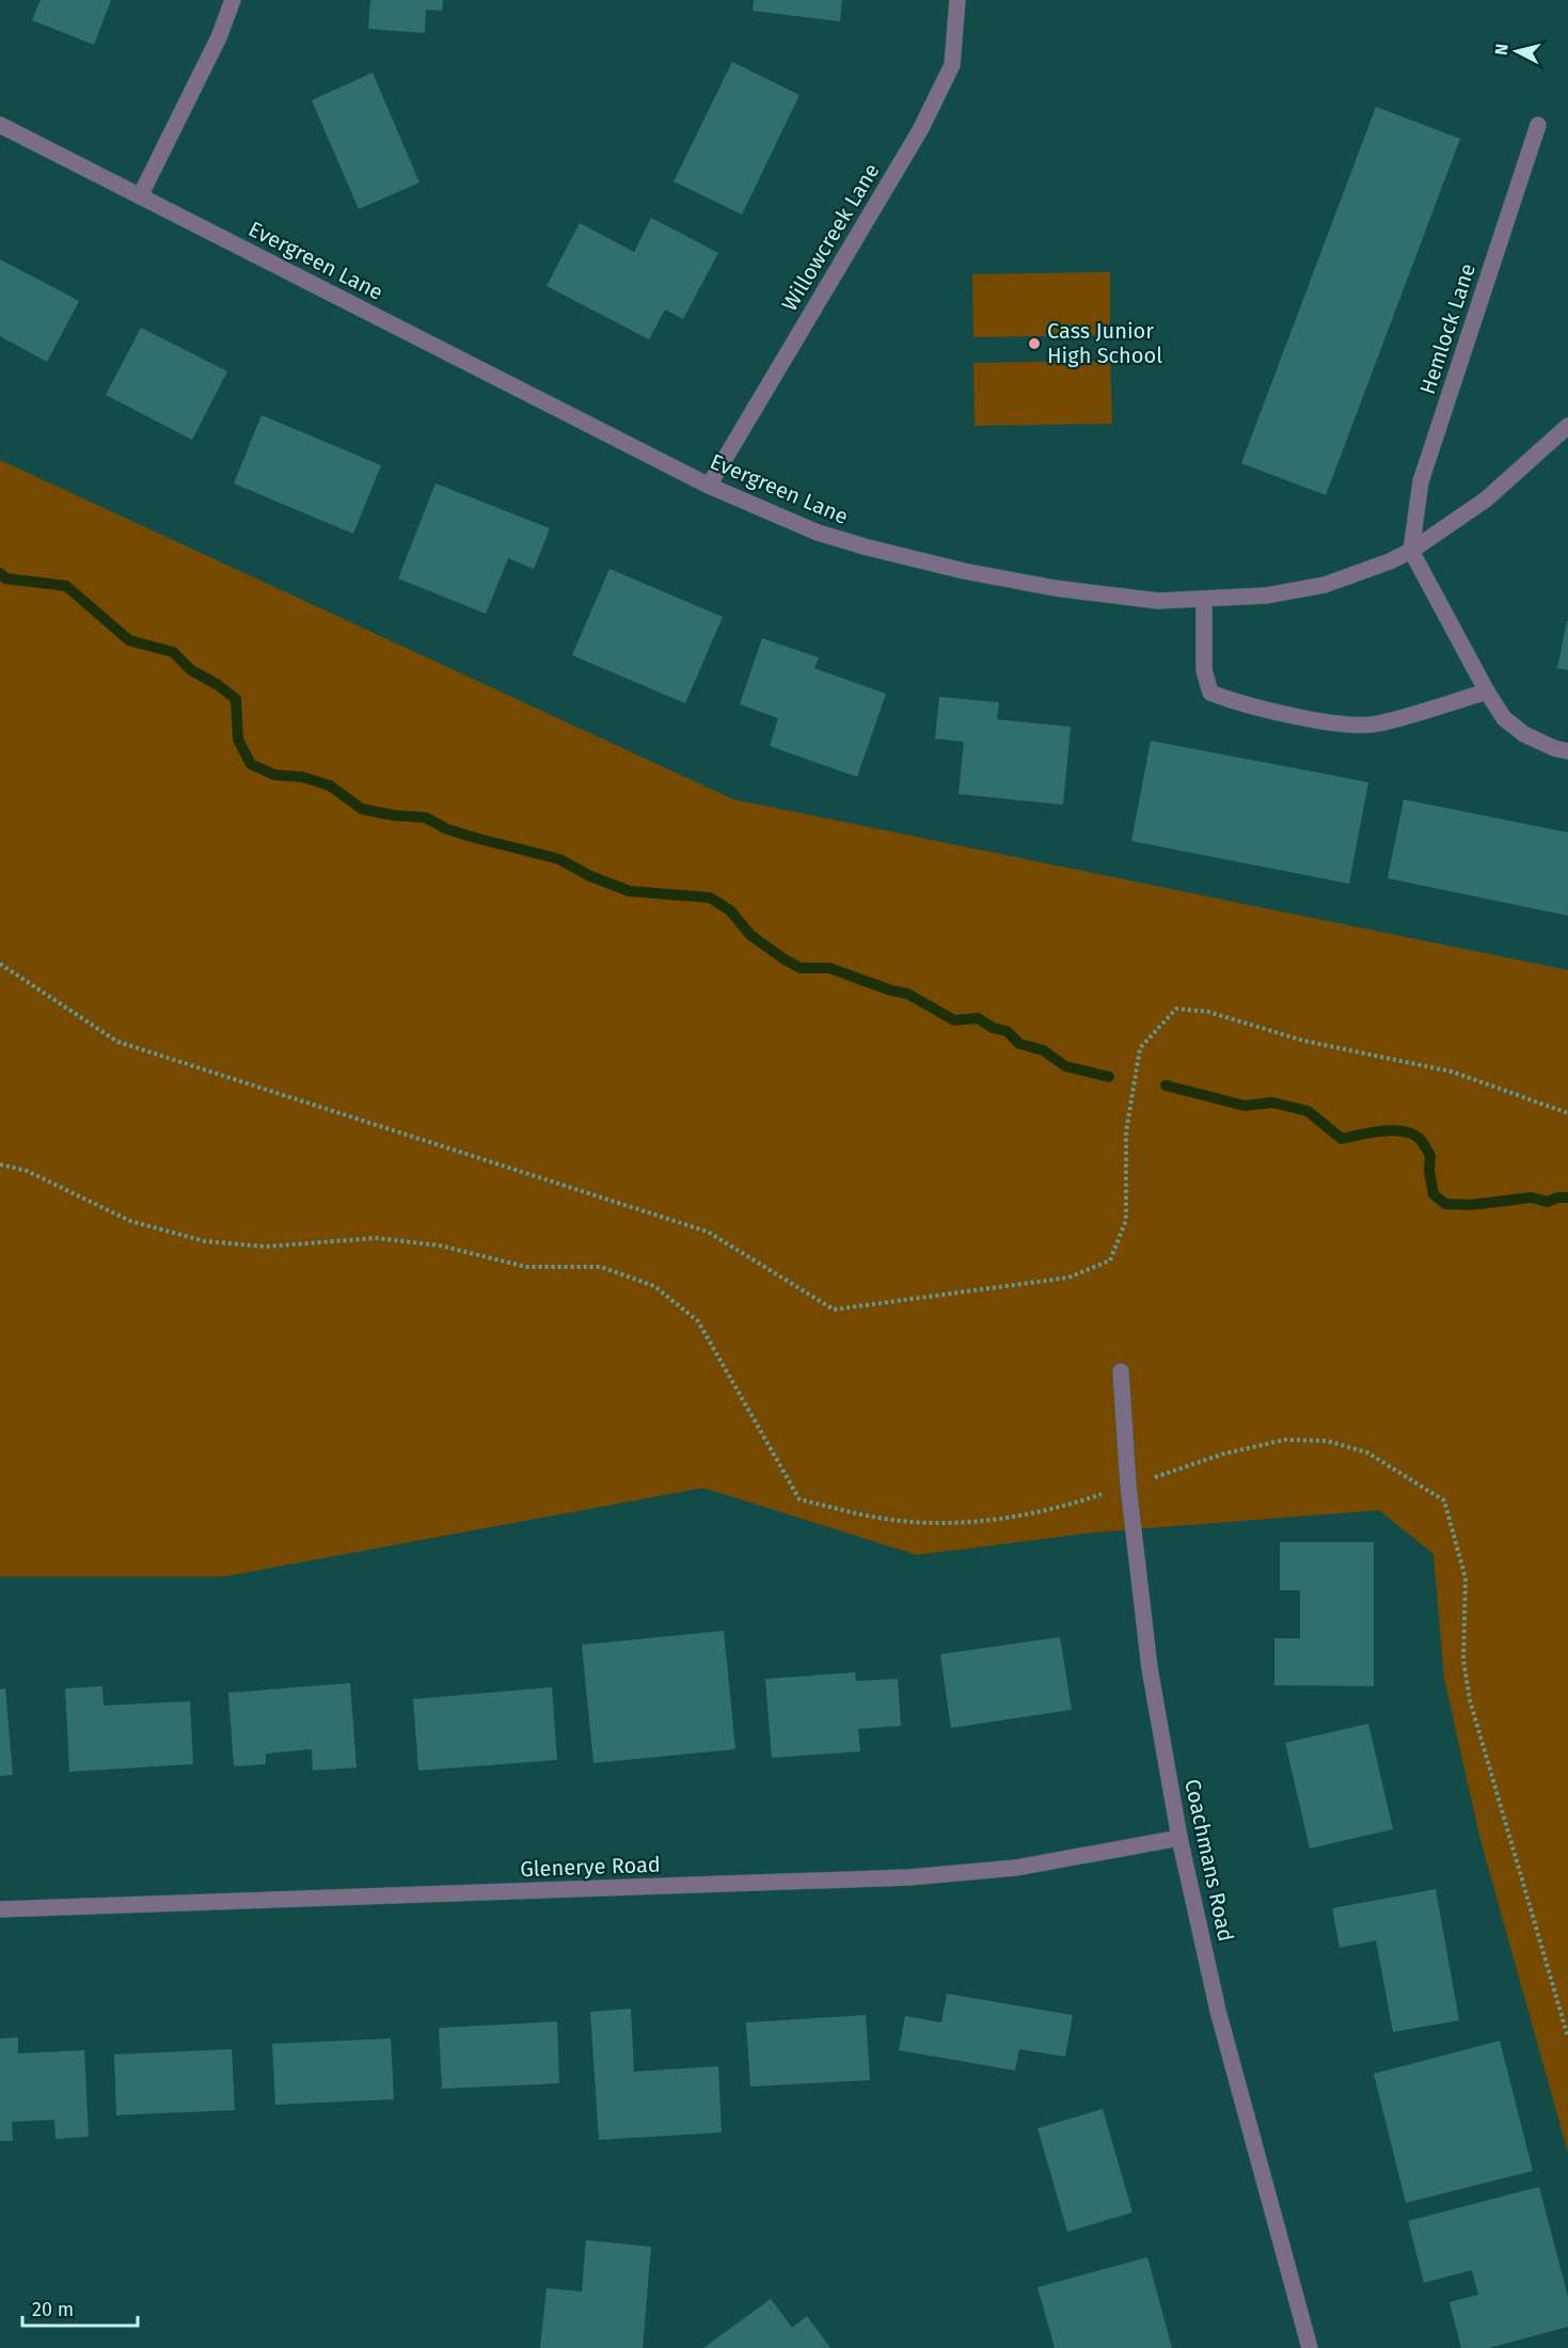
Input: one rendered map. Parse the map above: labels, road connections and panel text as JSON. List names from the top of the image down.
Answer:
{
  "streets": {
    "street": [
      "Willowcreek Lane",
      "Evergreen Lane",
      "Hemlock Lane",
      "Coachmans Road",
      "Glenerye Road"
    ]
  },
  "crossings": [
    ["Willowcreek Lane", "Evergreen Lane"],
    ["Evergreen Lane", "Hemlock Lane"],
    ["Coachmans Road", "Glenerye Road"]
  ],
  "places": ["Cass Junior High School"],
  "scale_bar": "20 m",
  "north": "left"
}
